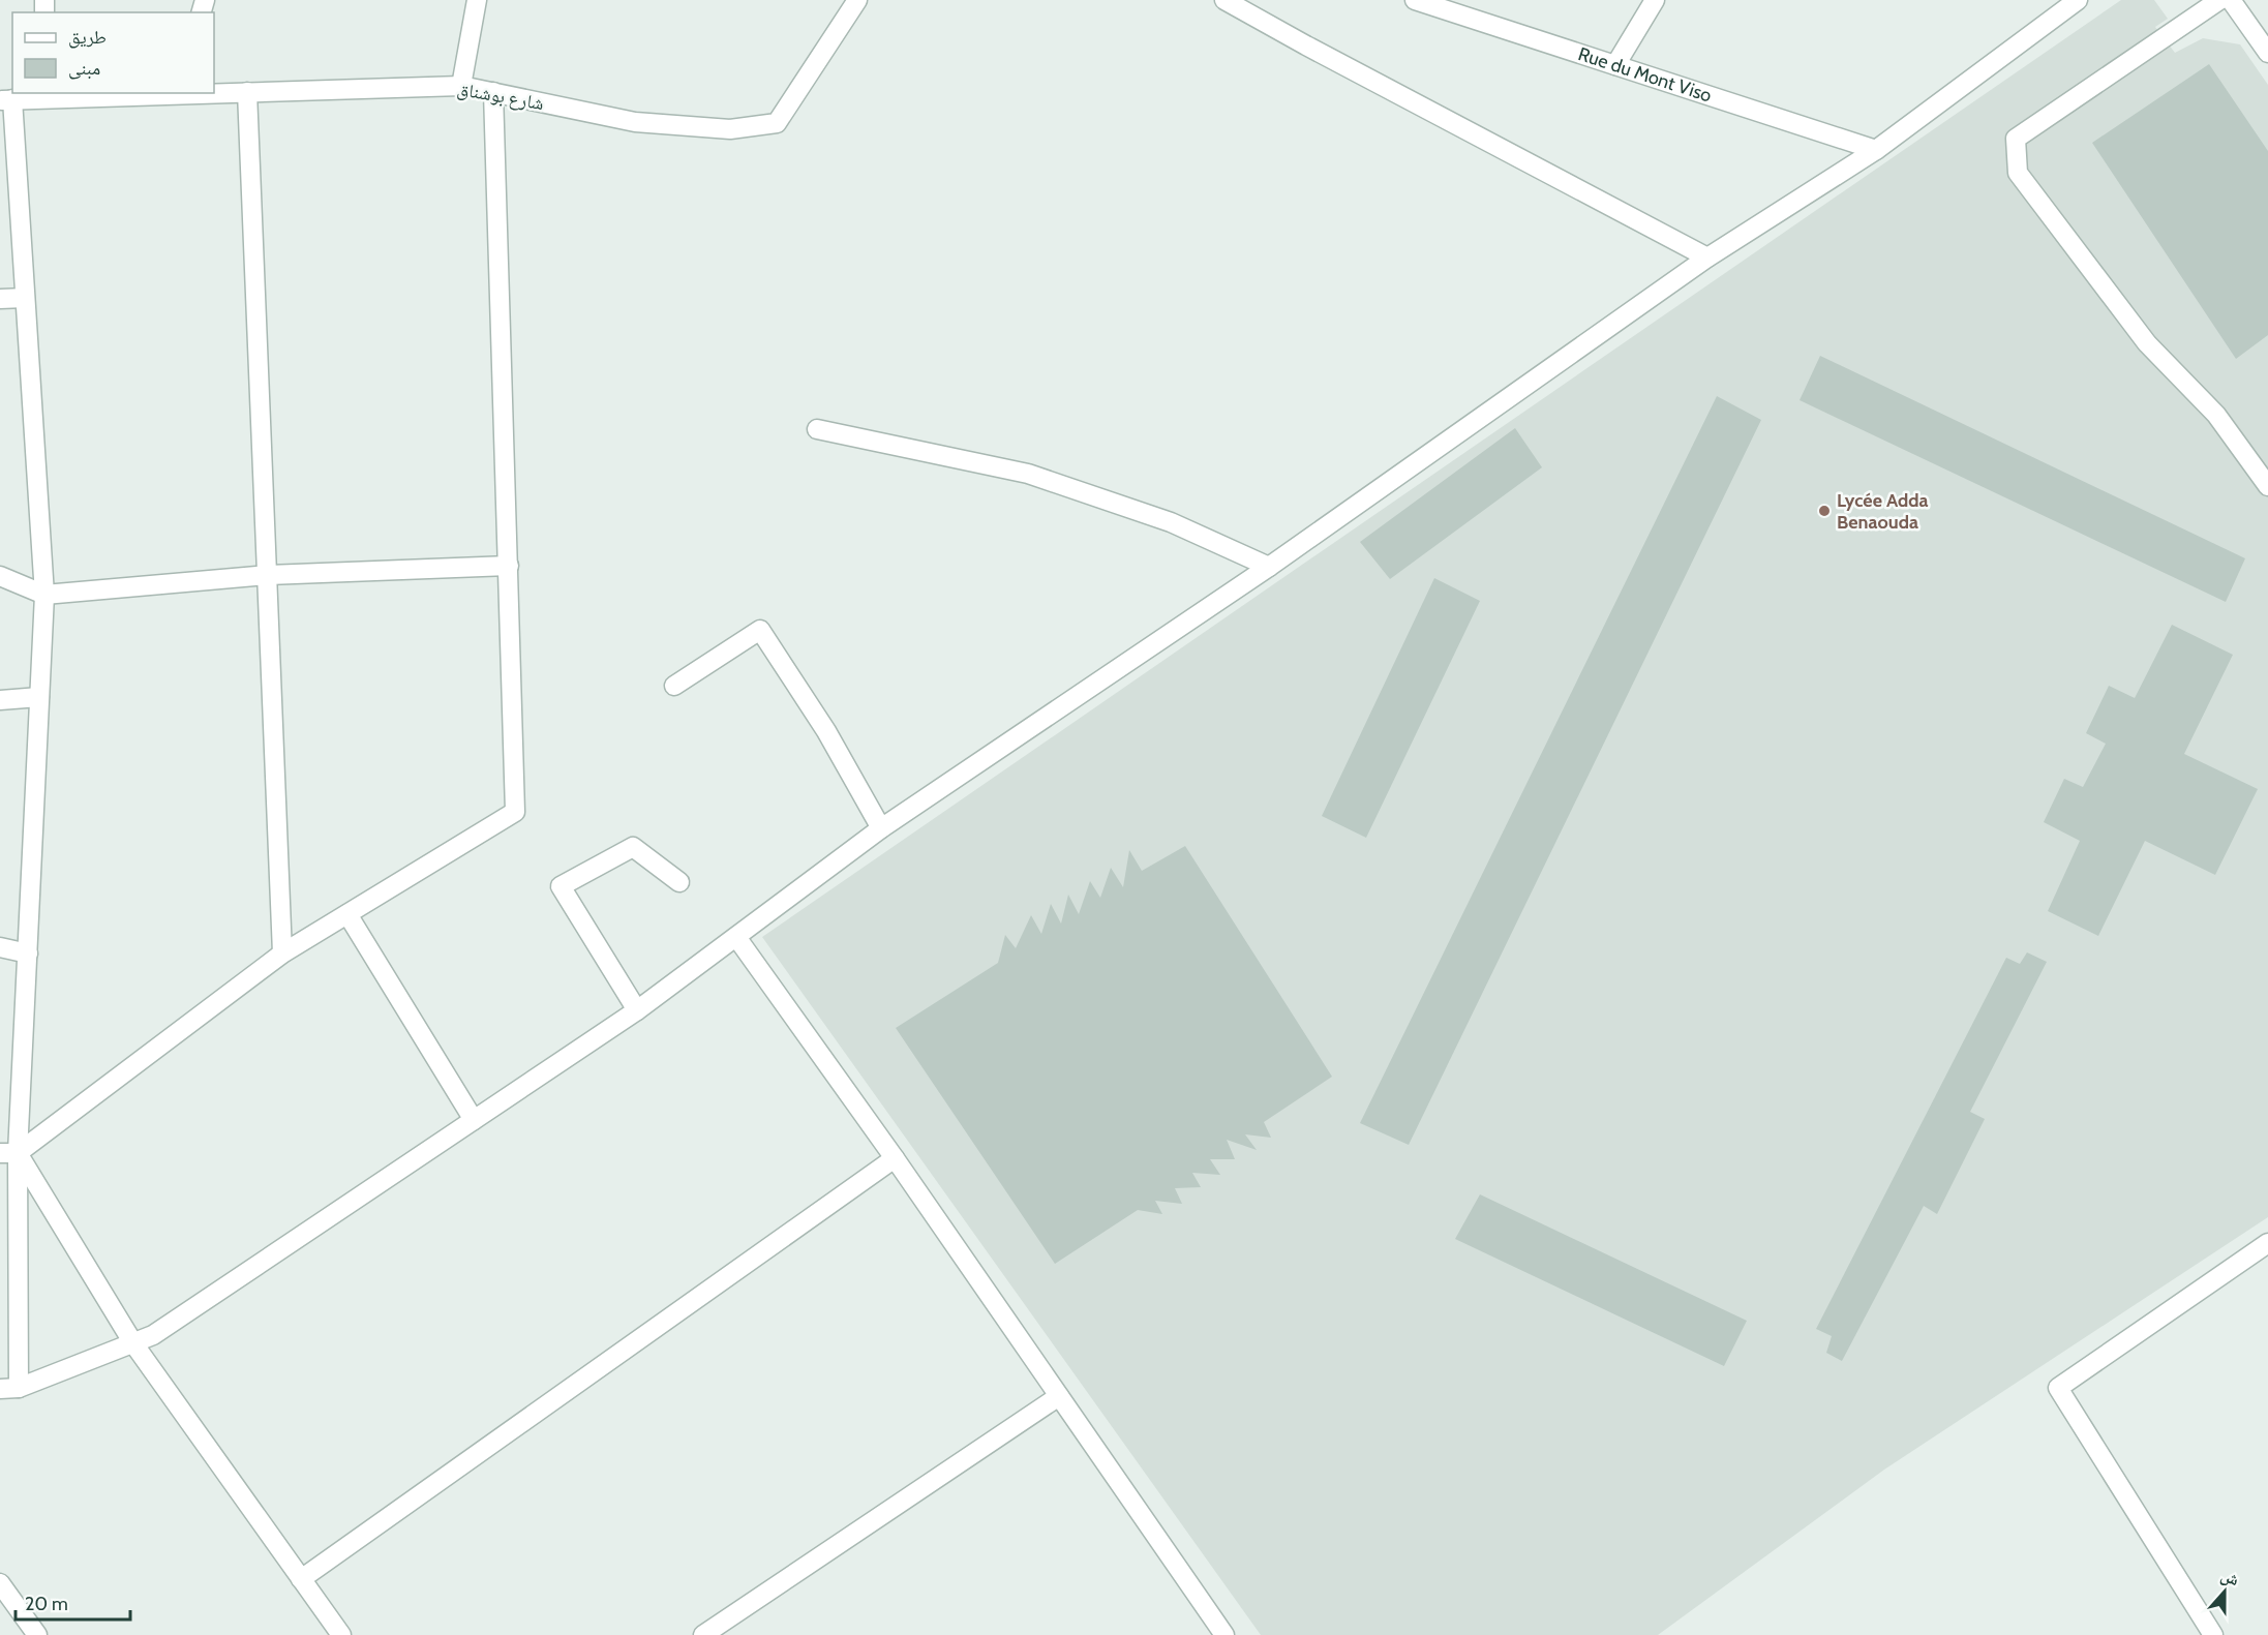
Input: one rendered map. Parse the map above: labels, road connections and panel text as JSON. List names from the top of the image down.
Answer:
{
  "streets": {
    "street": ["Rue du Mont Viso", "شارع بوشناق"]
  },
  "places": ["Lycée Adda Benaouda"],
  "legend": ["طريق", "مبنى"],
  "scale_bar": "20 m",
  "north": "top"
}
